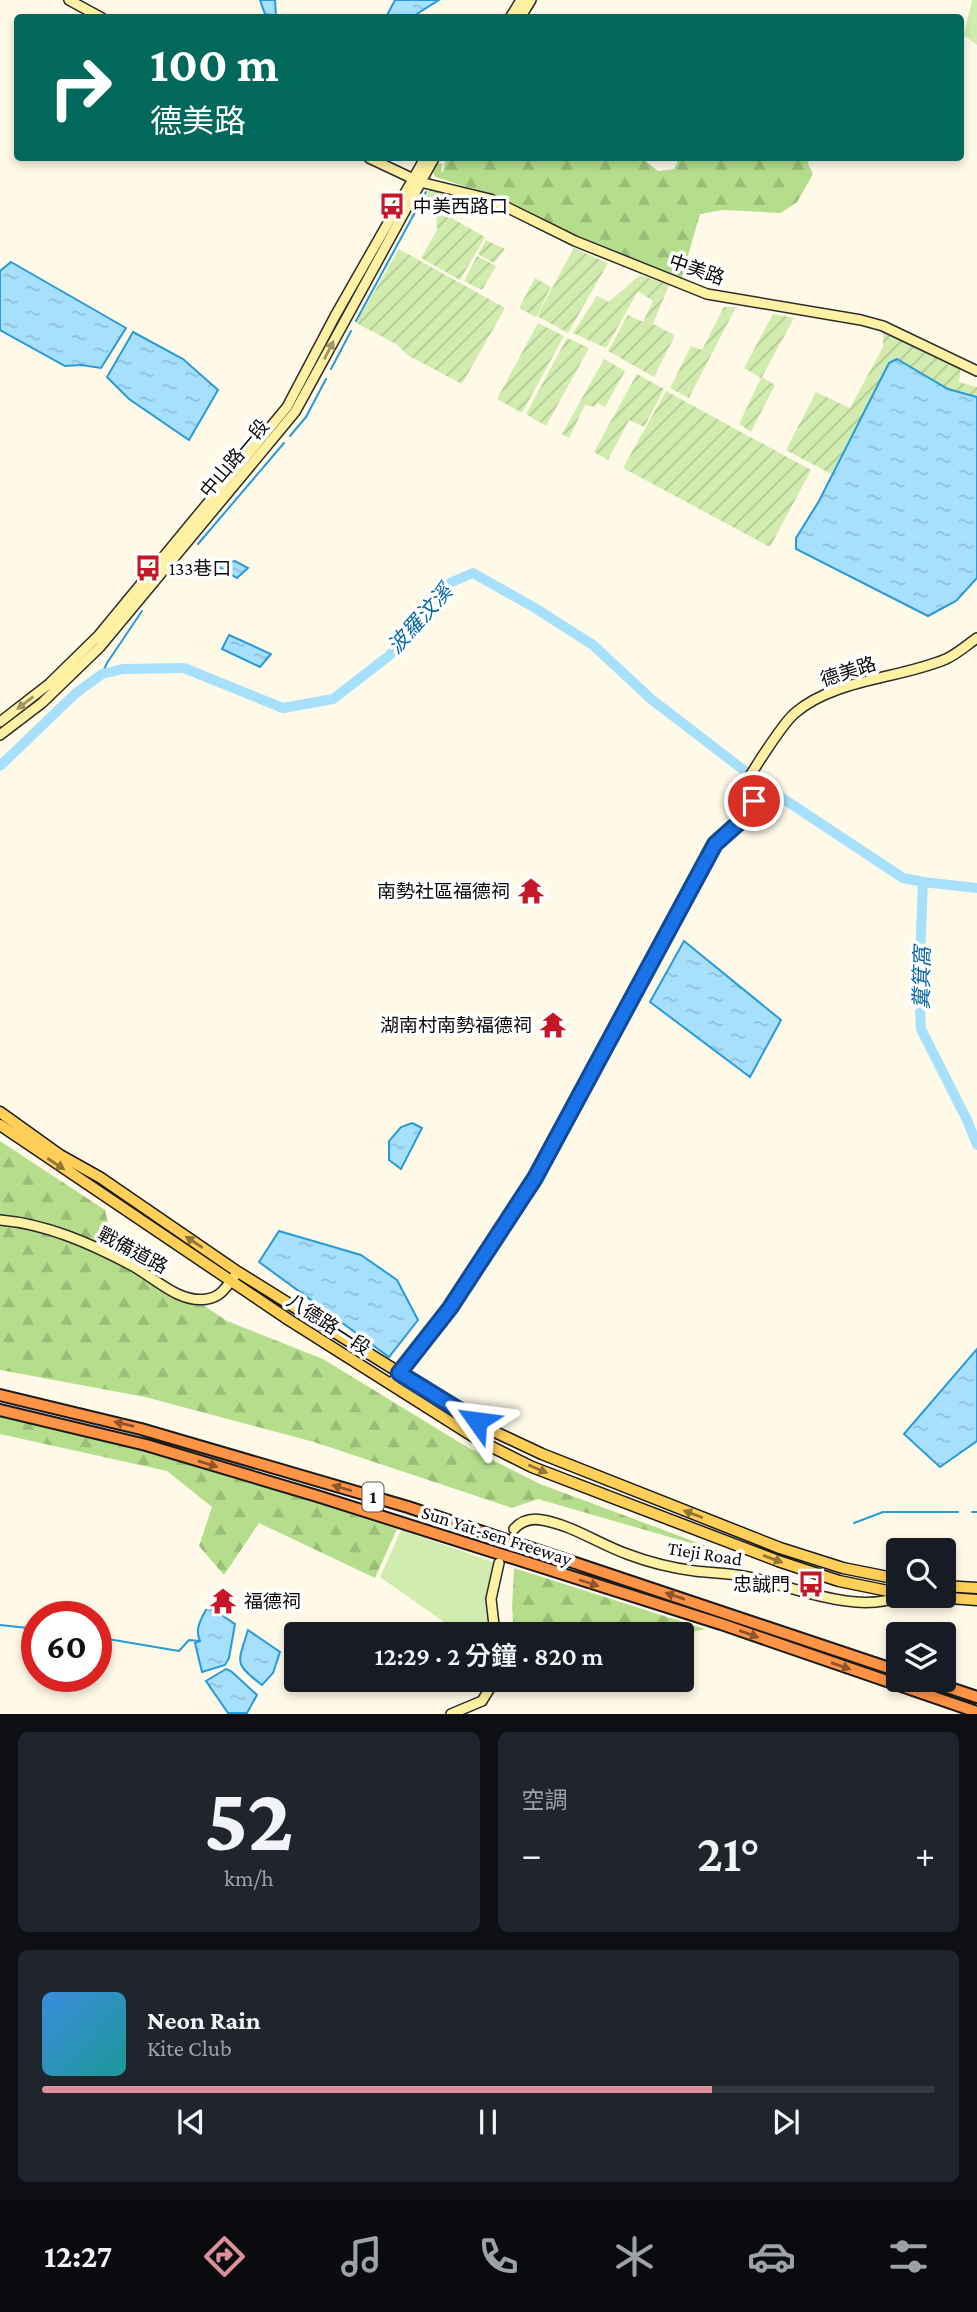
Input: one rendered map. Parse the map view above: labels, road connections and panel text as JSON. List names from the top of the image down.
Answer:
{
  "streets": {
    "highway": ["1", "Sun Yat-sen Freeway"],
    "main road": ["八德路一段"],
    "street": [
      "中美路",
      "中山路一段",
      "德美路",
      "戰備道路",
      "Tieji Road"
    ]
  },
  "crossings": [
    ["中美路", "中山路一段"],
    ["德美路", "八德路一段"],
    ["戰備道路", "八德路一段"]
  ],
  "water": ["波羅汶溪", "糞箕窩"],
  "places": {
    "bus stop": ["中美西路口", "133巷口", "忠誠門"],
    "temple": ["南勢社區福德祠", "湖南村南勢福德祠", "福德祠"]
  },
  "page": {
    "turn": ["100 m", "德美路"],
    "limit": "60",
    "trip": "12:29 · 2 分鐘 · 820 m",
    "tile": [
      ["52", "km/h"],
      "空調"
    ],
    "heat": ["−", "21°", "+"],
    "song": ["Neon Rain", "Kite Club"],
    "tabs": "12:27"
  }
}
